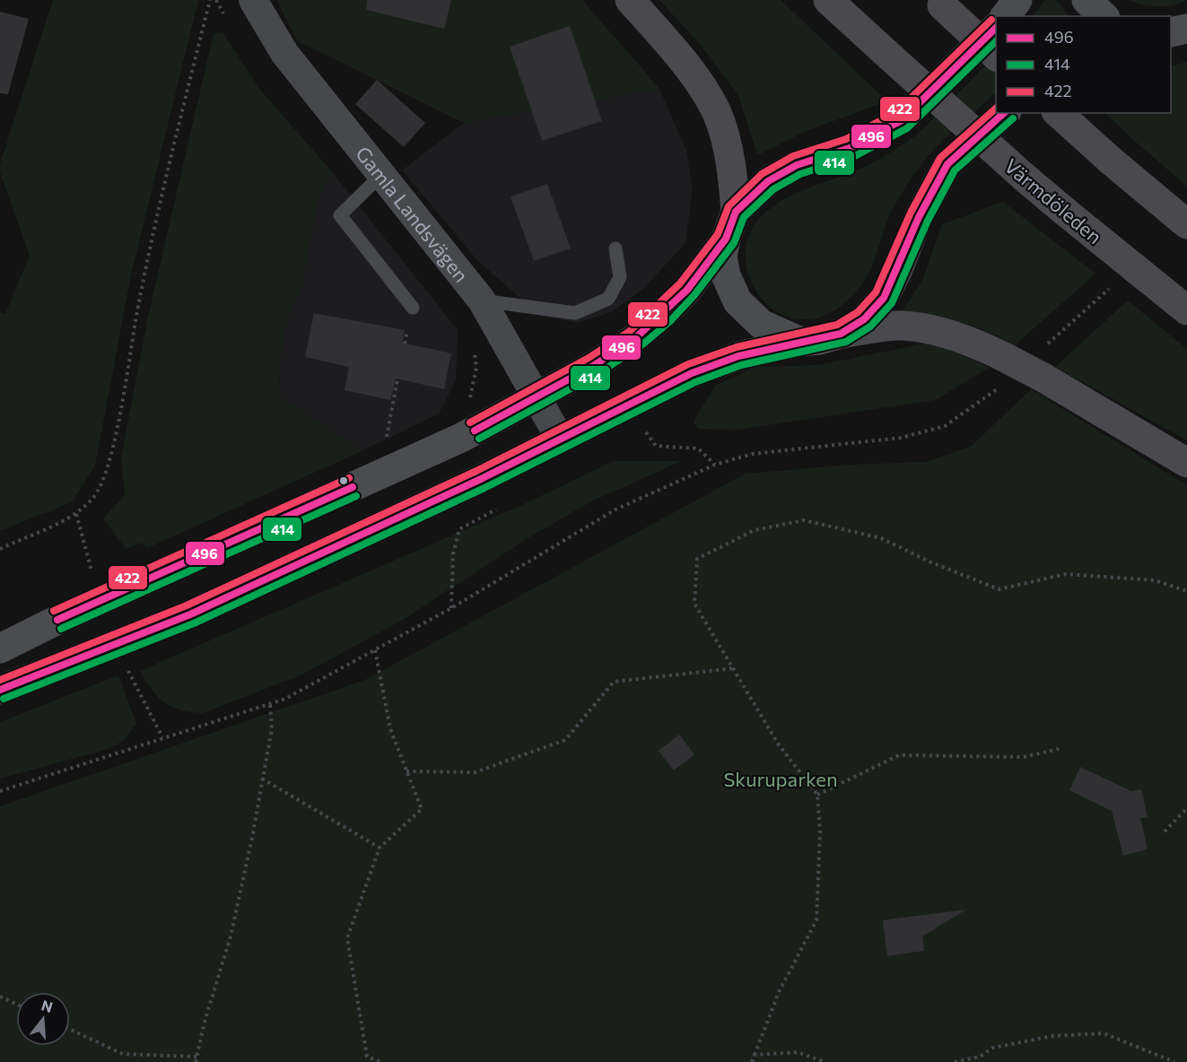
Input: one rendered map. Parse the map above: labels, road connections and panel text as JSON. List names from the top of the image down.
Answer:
{
  "streets": {
    "highway": ["Värmdöleden"],
    "street": ["Gamla Landsvägen"]
  },
  "parks": ["Skuruparken"],
  "lines": ["transit line 422", "transit line 496", "transit line 414"],
  "legend": ["496", "414", "422"],
  "north": "top"
}
